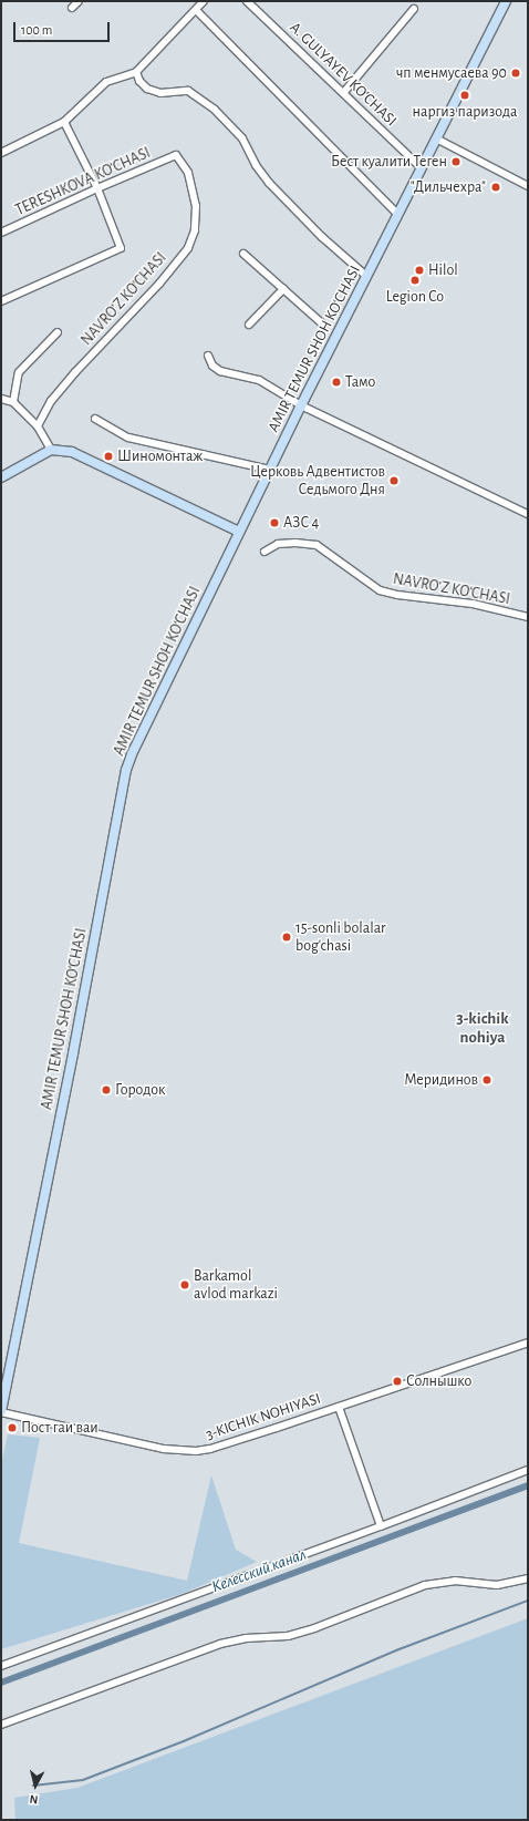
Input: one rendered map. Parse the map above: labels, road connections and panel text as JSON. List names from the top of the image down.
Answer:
{
  "streets": {
    "main road": ["AMIR TEMUR SHOH KO‘CHASI"],
    "street": [
      "A. GULYAYEV KO‘CHASI",
      "TERESHKOVA KO‘CHASI",
      "NAVRO‘Z KO‘CHASI",
      "3-KICHIK NOHIYASI"
    ]
  },
  "crossings": [
    ["A. GULYAYEV KO‘CHASI", "AMIR TEMUR SHOH KO‘CHASI"],
    ["TERESHKOVA KO‘CHASI", "NAVRO‘Z KO‘CHASI"],
    ["AMIR TEMUR SHOH KO‘CHASI", "3-KICHIK NOHIYASI"]
  ],
  "districts": ["3-kichik nohiya"],
  "water": ["Келесский канал"],
  "places": [
    "чп менмусаева 90",
    "наргиз паризода",
    "Бест куалити Теген",
    "\"Дильчехра\"",
    "Hilol",
    "Legion Co",
    "Тамо",
    "Шиномонтаж",
    "Церковь Адвентистов Седьмого Дня",
    "АЗС 4",
    "15-sonli bolalar bog'chasi",
    "Меридинов",
    "Городок",
    "Barkamol avlod markazi",
    "Солнышко",
    "Пост гаи ваи"
  ],
  "scale_bar": "100 m",
  "north": "bottom"
}
